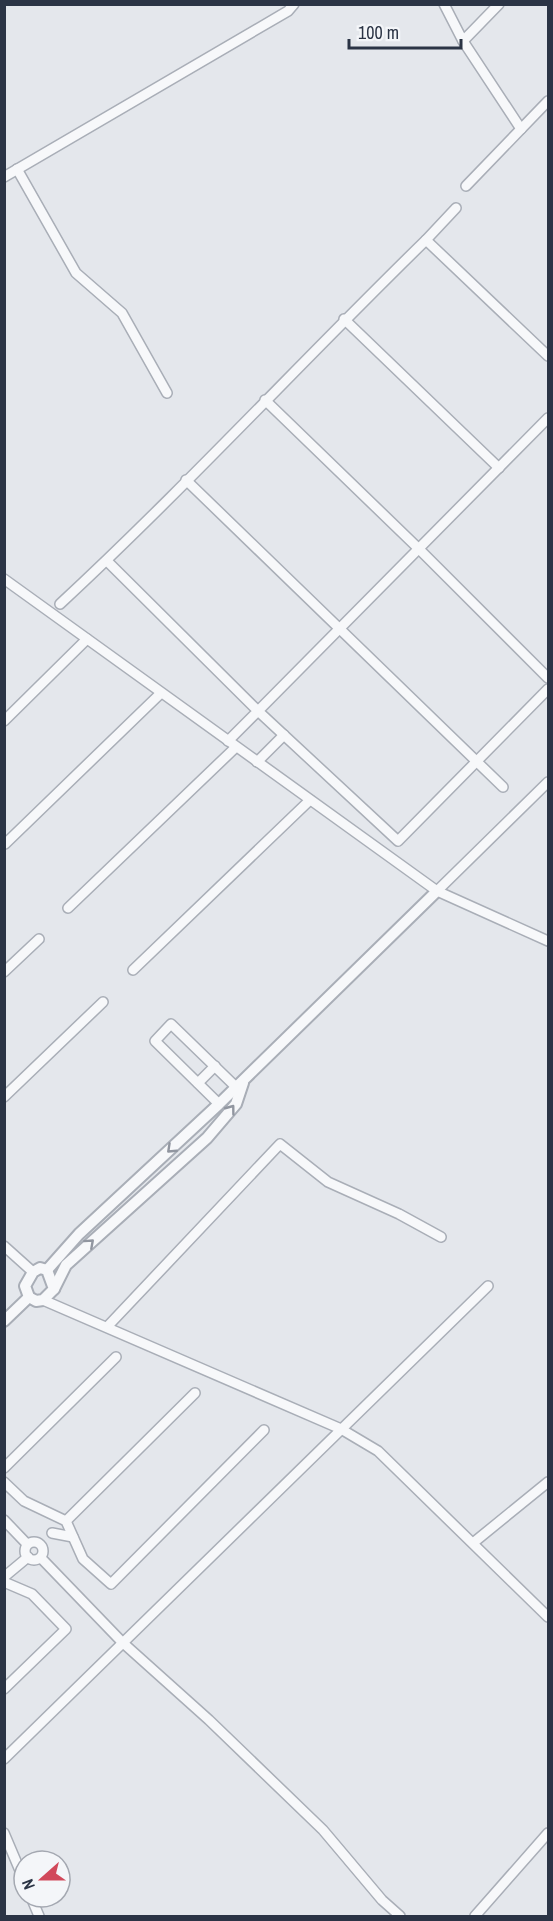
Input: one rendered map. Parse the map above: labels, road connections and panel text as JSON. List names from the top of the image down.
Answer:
{
  "scale_bar": "100 m",
  "north": "left"
}
